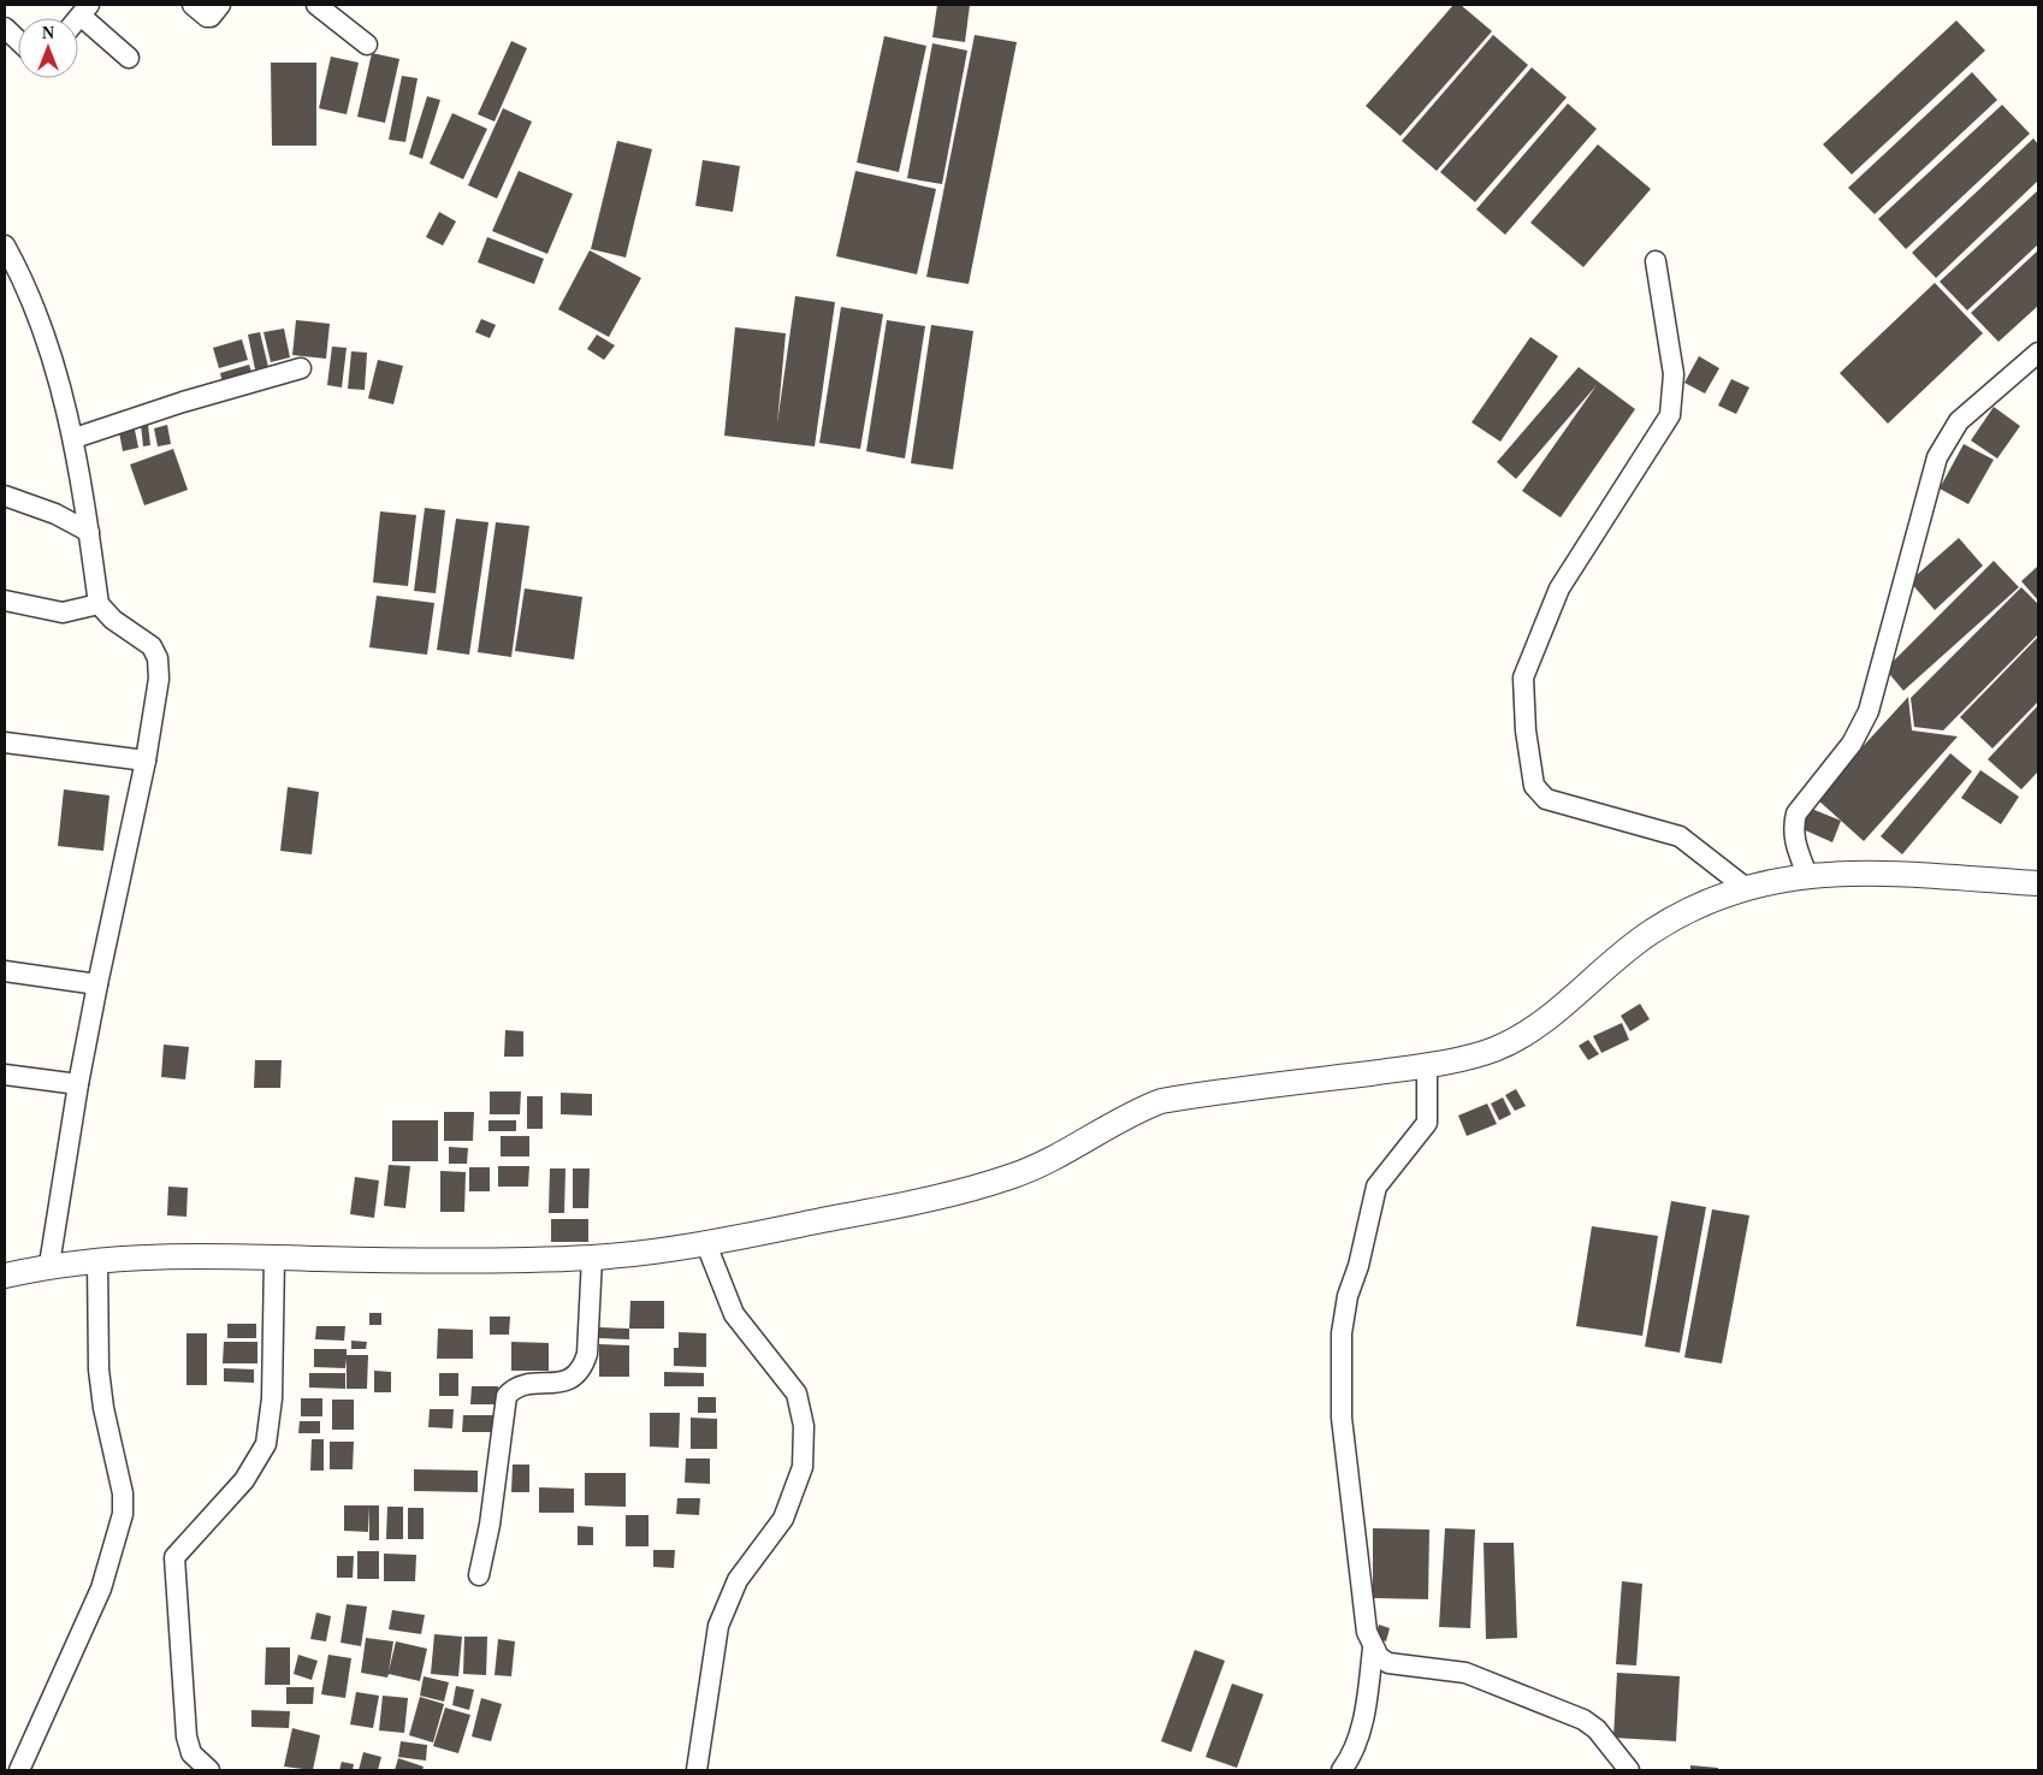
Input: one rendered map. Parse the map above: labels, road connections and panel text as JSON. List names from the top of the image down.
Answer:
{
  "north": "top"
}
